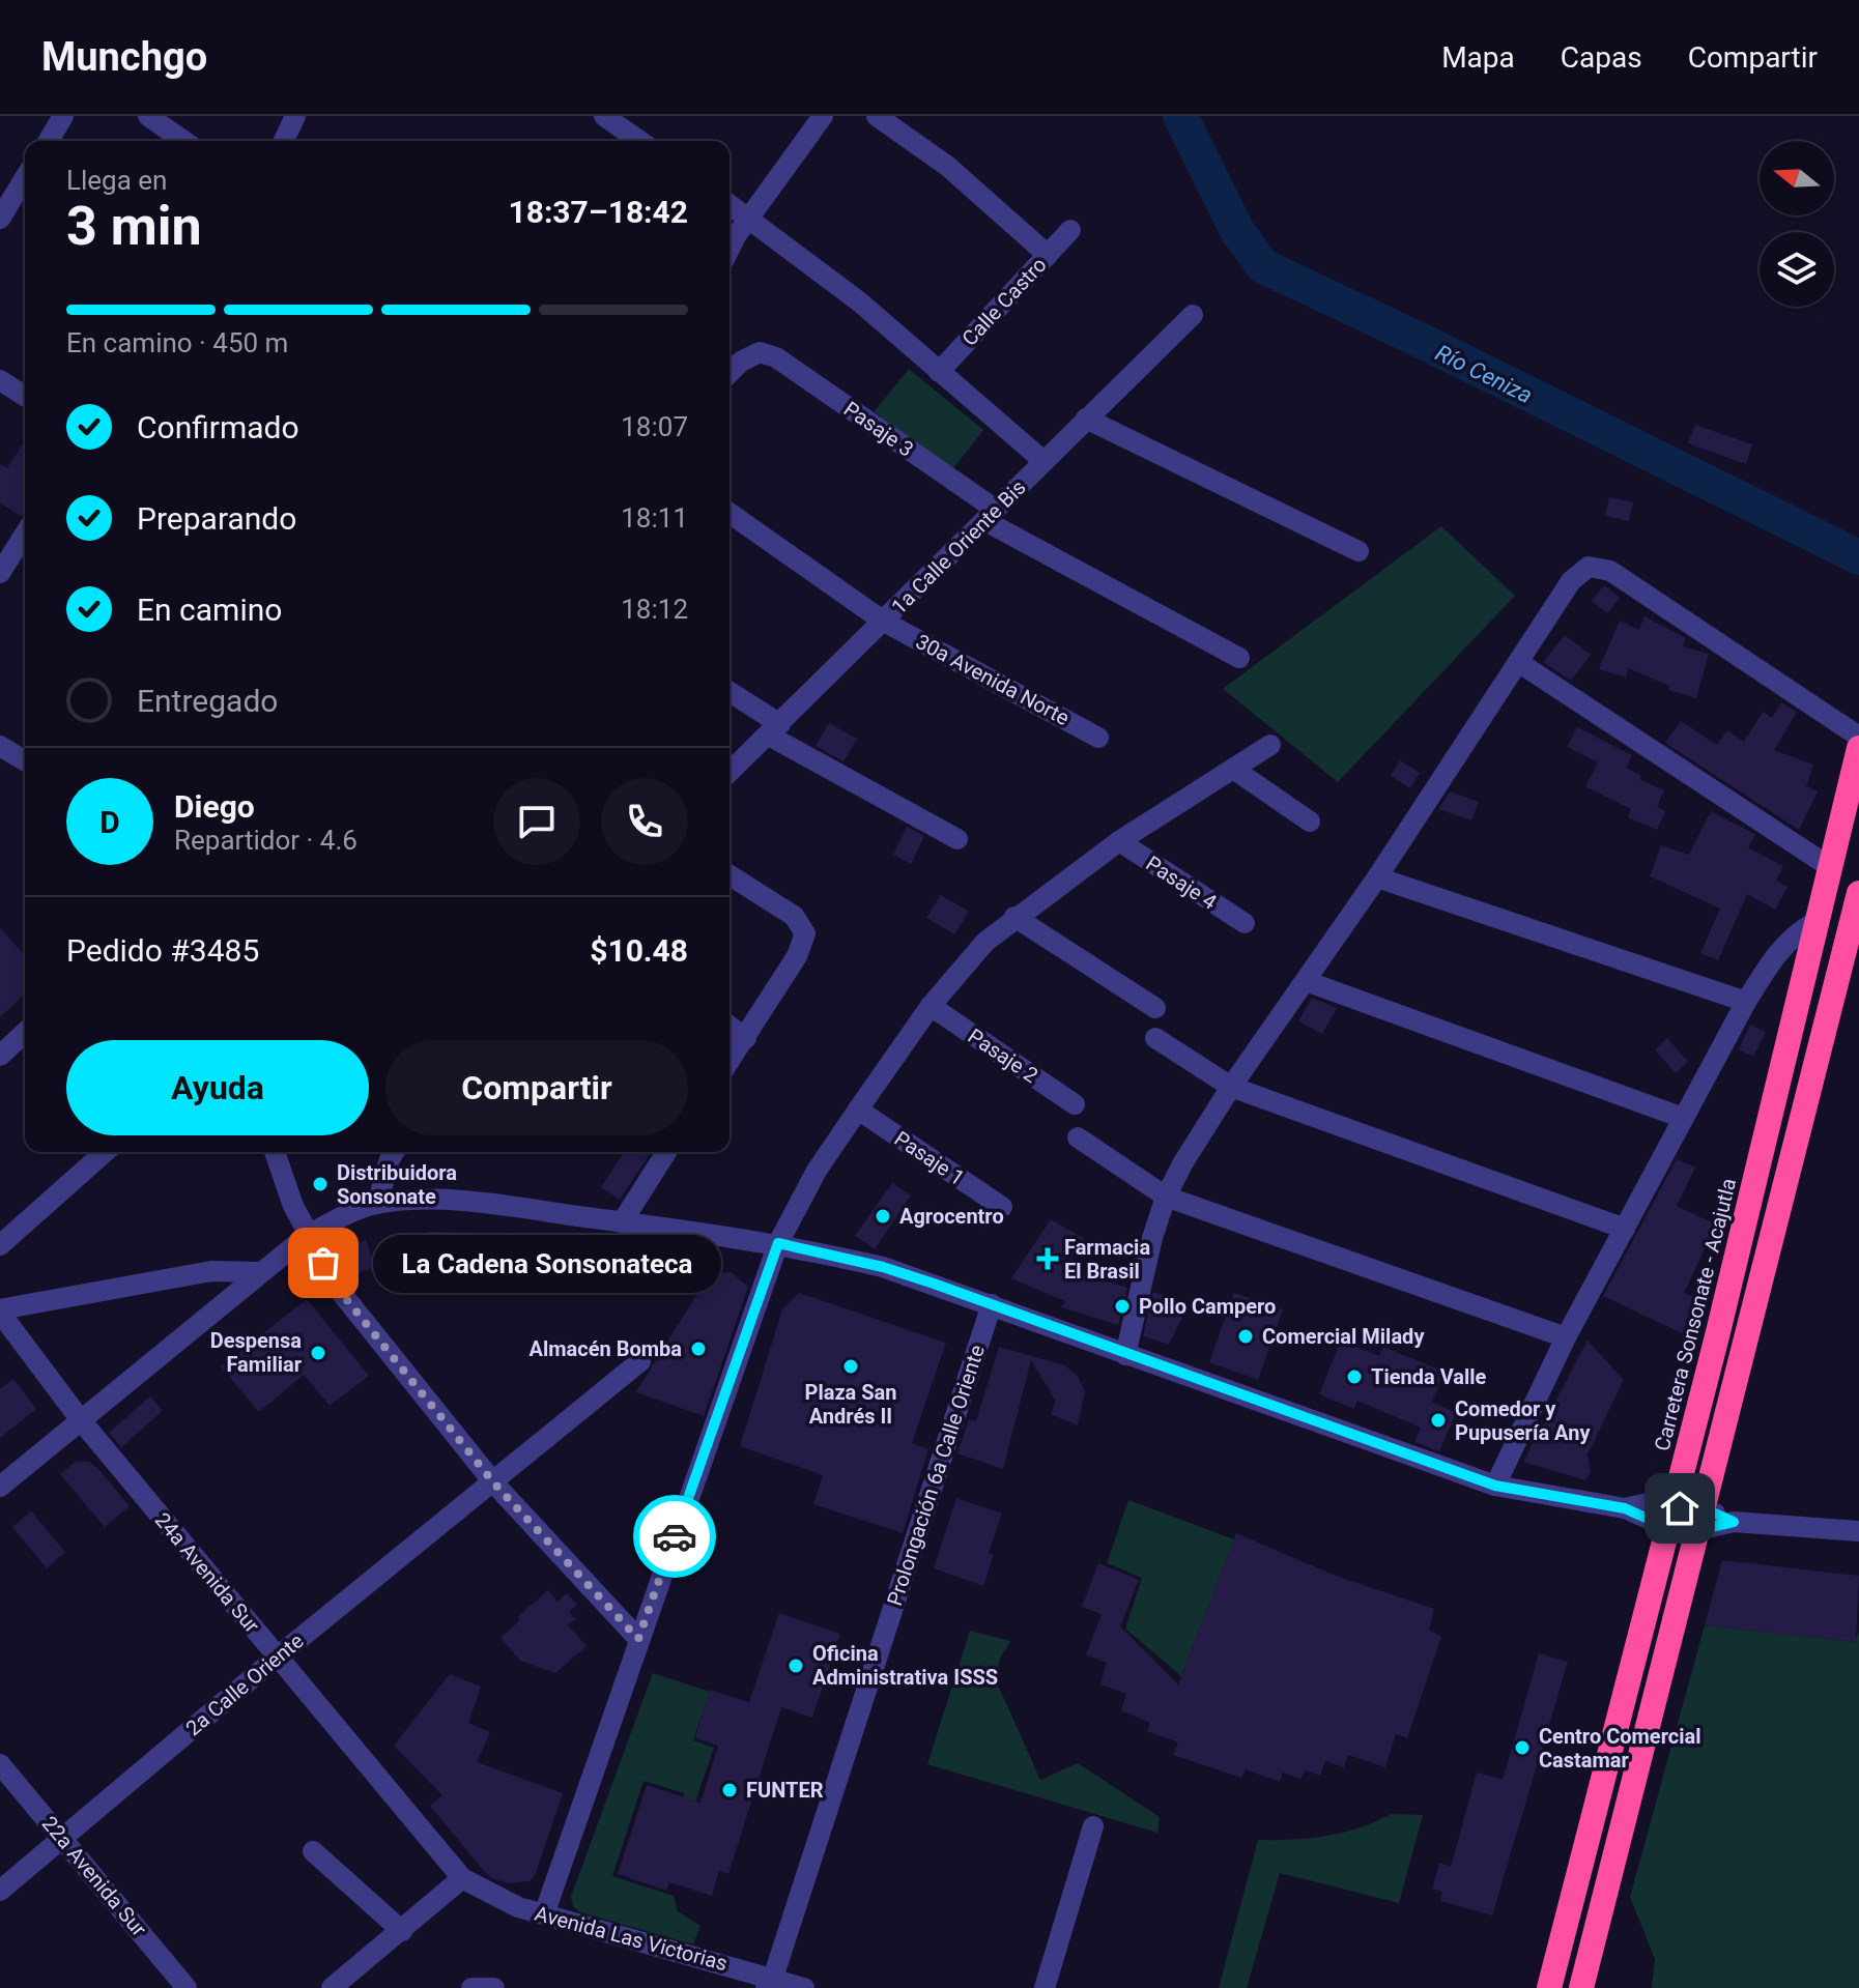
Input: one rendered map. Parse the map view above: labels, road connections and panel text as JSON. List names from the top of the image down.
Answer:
{
  "streets": {
    "highway": ["Carretera Sonsonate - Acajutla"],
    "street": [
      "Calle Castro",
      "Pasaje 3",
      "1a Calle Oriente Bis",
      "30a Avenida Norte",
      "Pasaje 4",
      "Pasaje 2",
      "Pasaje 1",
      "Prolongación 6a Calle Oriente",
      "24a Avenida Sur",
      "2a Calle Oriente",
      "22a Avenida Sur",
      "Avenida Las Victorias"
    ]
  },
  "crossings": [
    ["Pasaje 3", "1a Calle Oriente Bis"],
    ["1a Calle Oriente Bis", "30a Avenida Norte"],
    ["Prolongación 6a Calle Oriente", "Avenida Las Victorias"],
    ["24a Avenida Sur", "2a Calle Oriente"],
    ["24a Avenida Sur", "Avenida Las Victorias"],
    ["2a Calle Oriente", "22a Avenida Sur"]
  ],
  "water": ["Río Ceniza"],
  "places": {
    "other": [
      "Distribuidora Sonsonate",
      "Agrocentro",
      "La Cadena Sonsonateca",
      "Pollo Campero",
      "Comercial Milady",
      "Almacén Bomba",
      "Despensa Familiar",
      "Plaza San Andrés II",
      "Tienda Valle",
      "Comedor y Pupusería Any",
      "Oficina Administrativa ISSS",
      "Centro Comercial Castamar",
      "FUNTER"
    ],
    "health": ["Farmacia El Brasil"]
  },
  "north": "left",
  "page": {
    "header": "Munchgo",
    "nav": ["Mapa", "Capas", "Compartir"],
    "heading": ["3 min", "Llega en", "18:37–18:42"],
    "panel": [
      "Diego",
      "Repartidor · 4.6",
      "Pedido #3485",
      "$10.48"
    ],
    "bar": "En camino · 450 m",
    "list": [
      ["Confirmado", "18:07"],
      ["Preparando", "18:11"],
      ["En camino", "18:12"],
      "Entregado"
    ],
    "round": "D",
    "buttons": ["Ayuda", "Compartir"],
    "bubble": "La Cadena Sonsonateca"
  }
}
